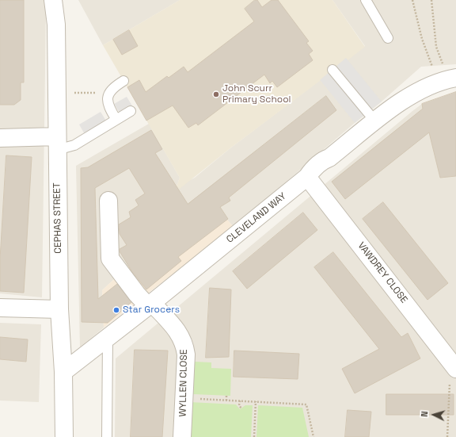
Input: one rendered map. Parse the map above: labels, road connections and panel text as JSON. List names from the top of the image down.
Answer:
{
  "streets": {
    "street": [
      "CEPHAS STREET",
      "CLEVELAND WAY",
      "VAWDREY CLOSE",
      "WYLLEN CLOSE"
    ]
  },
  "crossings": [
    ["CEPHAS STREET", "CLEVELAND WAY"],
    ["CLEVELAND WAY", "VAWDREY CLOSE"],
    ["CLEVELAND WAY", "WYLLEN CLOSE"]
  ],
  "places": ["John Scurr Primary School", "Star Grocers"],
  "north": "left"
}
